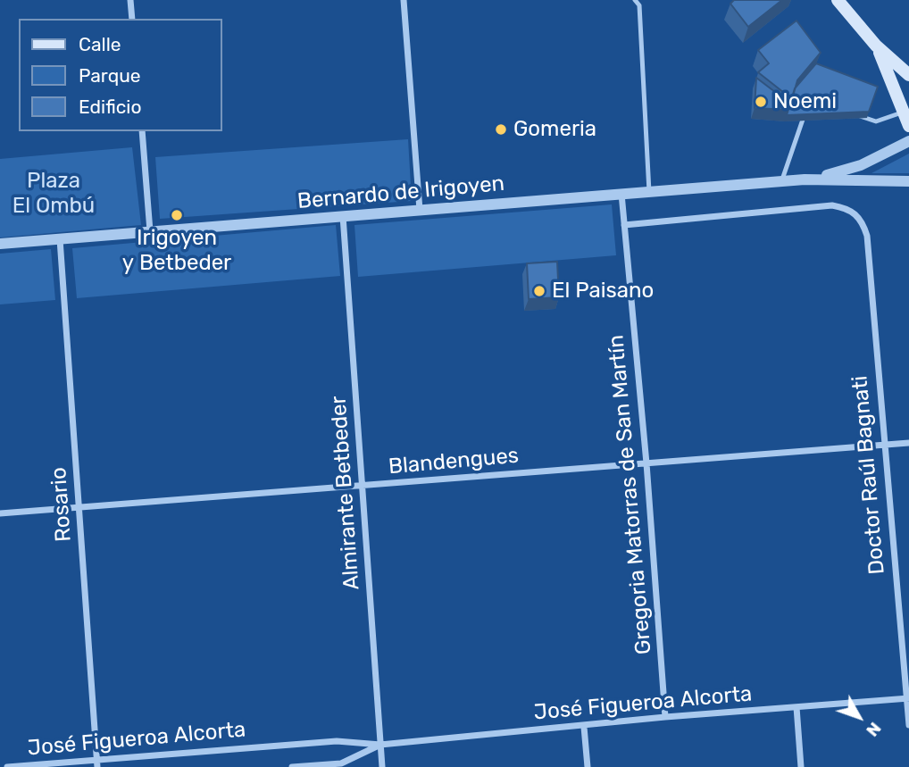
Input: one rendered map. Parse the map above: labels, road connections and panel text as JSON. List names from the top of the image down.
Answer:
{
  "streets": {
    "street": [
      "Bernardo de Irigoyen",
      "Blandengues",
      "Doctor Raúl Bagnati",
      "Almirante Betbeder",
      "Gregoria Matorras de San Martín",
      "Rosario",
      "José Figueroa Alcorta"
    ]
  },
  "crossings": [
    ["Bernardo de Irigoyen", "Almirante Betbeder"],
    ["Bernardo de Irigoyen", "Gregoria Matorras de San Martín"],
    ["Bernardo de Irigoyen", "Rosario"],
    ["Blandengues", "Doctor Raúl Bagnati"],
    ["Blandengues", "Almirante Betbeder"],
    ["Blandengues", "Gregoria Matorras de San Martín"],
    ["Blandengues", "Rosario"],
    ["Doctor Raúl Bagnati", "Gregoria Matorras de San Martín"],
    ["Doctor Raúl Bagnati", "José Figueroa Alcorta"],
    ["Almirante Betbeder", "José Figueroa Alcorta"],
    ["Gregoria Matorras de San Martín", "José Figueroa Alcorta"],
    ["Rosario", "José Figueroa Alcorta"]
  ],
  "parks": ["Plaza El Ombú"],
  "places": [
    "Noemi",
    "Gomeria",
    "Irigoyen y Betbeder",
    "El Paisano"
  ],
  "legend": ["Calle", "Parque", "Edificio"],
  "north": "bottom right"
}
